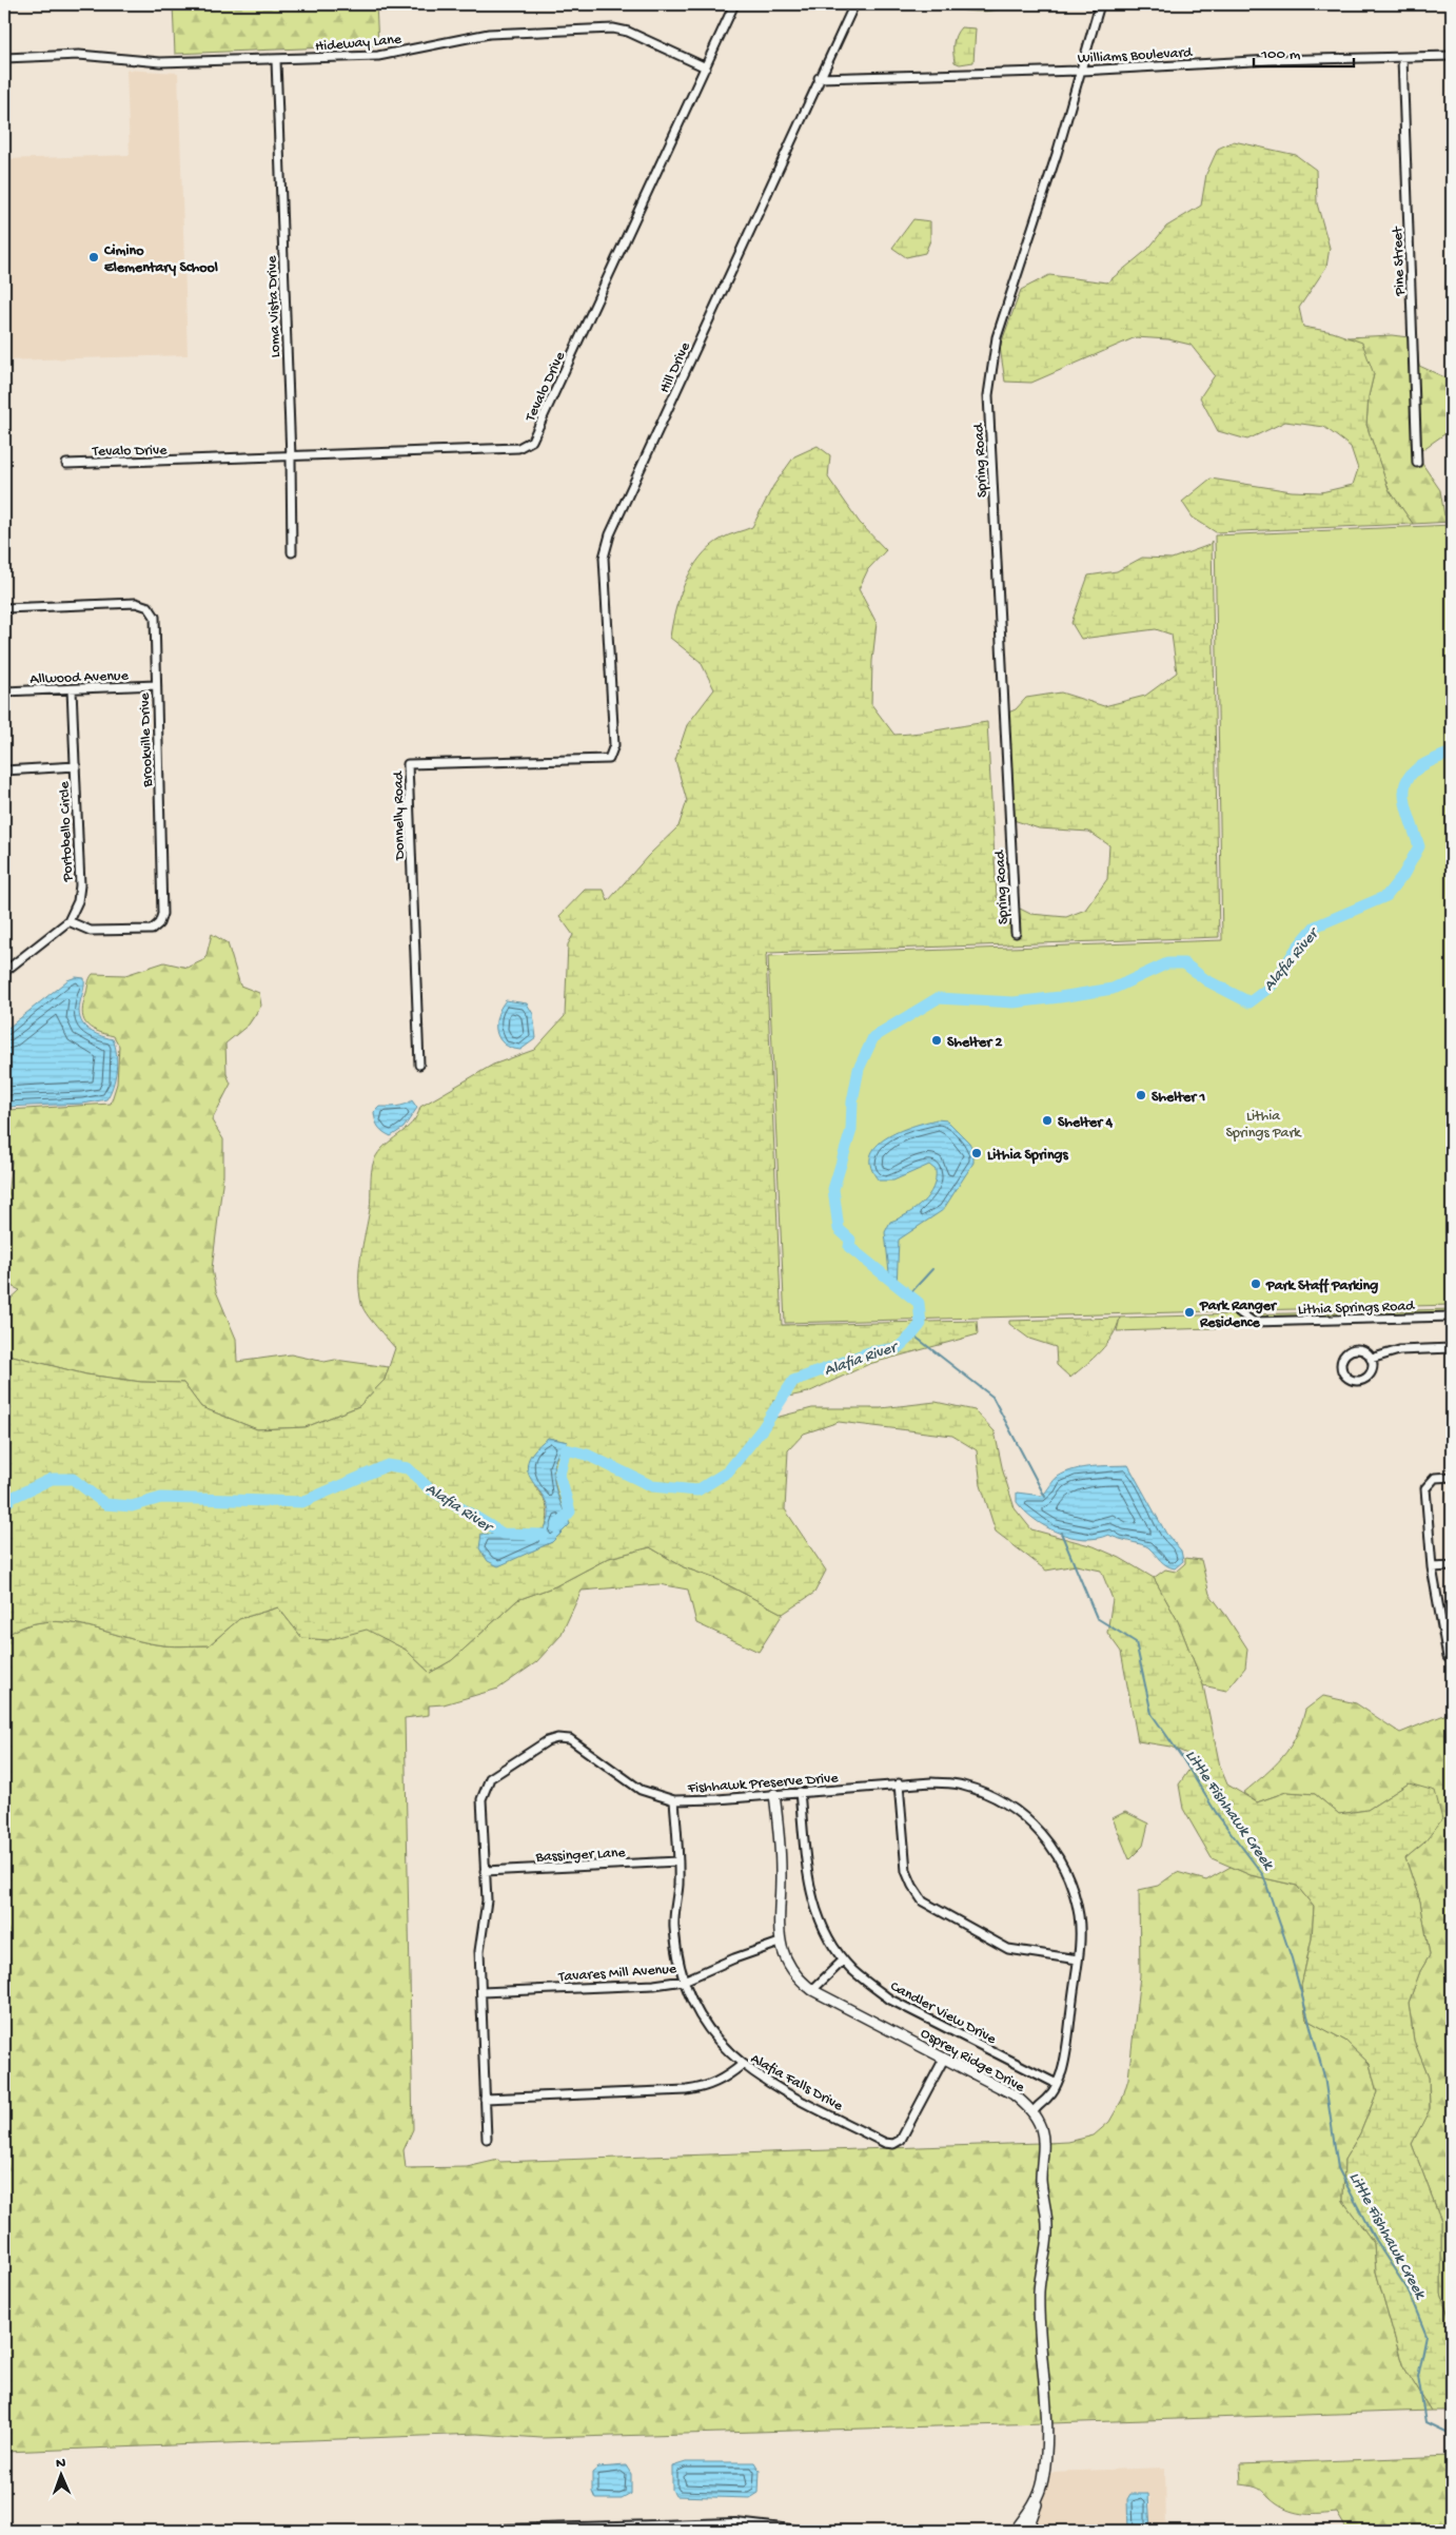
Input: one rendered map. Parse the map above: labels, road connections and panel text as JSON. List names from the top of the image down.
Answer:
{
  "streets": {
    "street": [
      "Hideway Lane",
      "Williams Boulevard",
      "Pine Street",
      "Loma Vista Drive",
      "Hill Drive",
      "Tevalo Drive",
      "Spring Road",
      "Allwood Avenue",
      "Brookville Drive",
      "Donnelly Road",
      "Portobello Circle",
      "Lithia Springs Road",
      "Fishhawk Preserve Drive",
      "Bassinger Lane",
      "Tavares Mill Avenue",
      "Candler View Drive",
      "Osprey Ridge Drive",
      "Alafia Falls Drive"
    ]
  },
  "crossings": [
    ["Hideway Lane", "Loma Vista Drive"],
    ["Hideway Lane", "Tevalo Drive"],
    ["Williams Boulevard", "Pine Street"],
    ["Williams Boulevard", "Hill Drive"],
    ["Williams Boulevard", "Spring Road"],
    ["Loma Vista Drive", "Tevalo Drive"],
    ["Hill Drive", "Donnelly Road"],
    ["Allwood Avenue", "Brookville Drive"],
    ["Allwood Avenue", "Portobello Circle"],
    ["Brookville Drive", "Portobello Circle"],
    ["Fishhawk Preserve Drive", "Bassinger Lane"],
    ["Fishhawk Preserve Drive", "Tavares Mill Avenue"],
    ["Fishhawk Preserve Drive", "Candler View Drive"],
    ["Fishhawk Preserve Drive", "Osprey Ridge Drive"],
    ["Fishhawk Preserve Drive", "Alafia Falls Drive"],
    ["Bassinger Lane", "Alafia Falls Drive"],
    ["Tavares Mill Avenue", "Osprey Ridge Drive"],
    ["Tavares Mill Avenue", "Alafia Falls Drive"],
    ["Osprey Ridge Drive", "Alafia Falls Drive"]
  ],
  "water": ["Alafia River", "Little Fishhawk Creek"],
  "parks": ["Lithia Springs Park"],
  "places": [
    "Cimino Elementary School",
    "Shelter 2",
    "Shelter 1",
    "Shelter 4",
    "Lithia Springs",
    "Park Staff Parking",
    "Park Ranger Residence"
  ],
  "scale_bar": "100 m",
  "north": "top"
}
